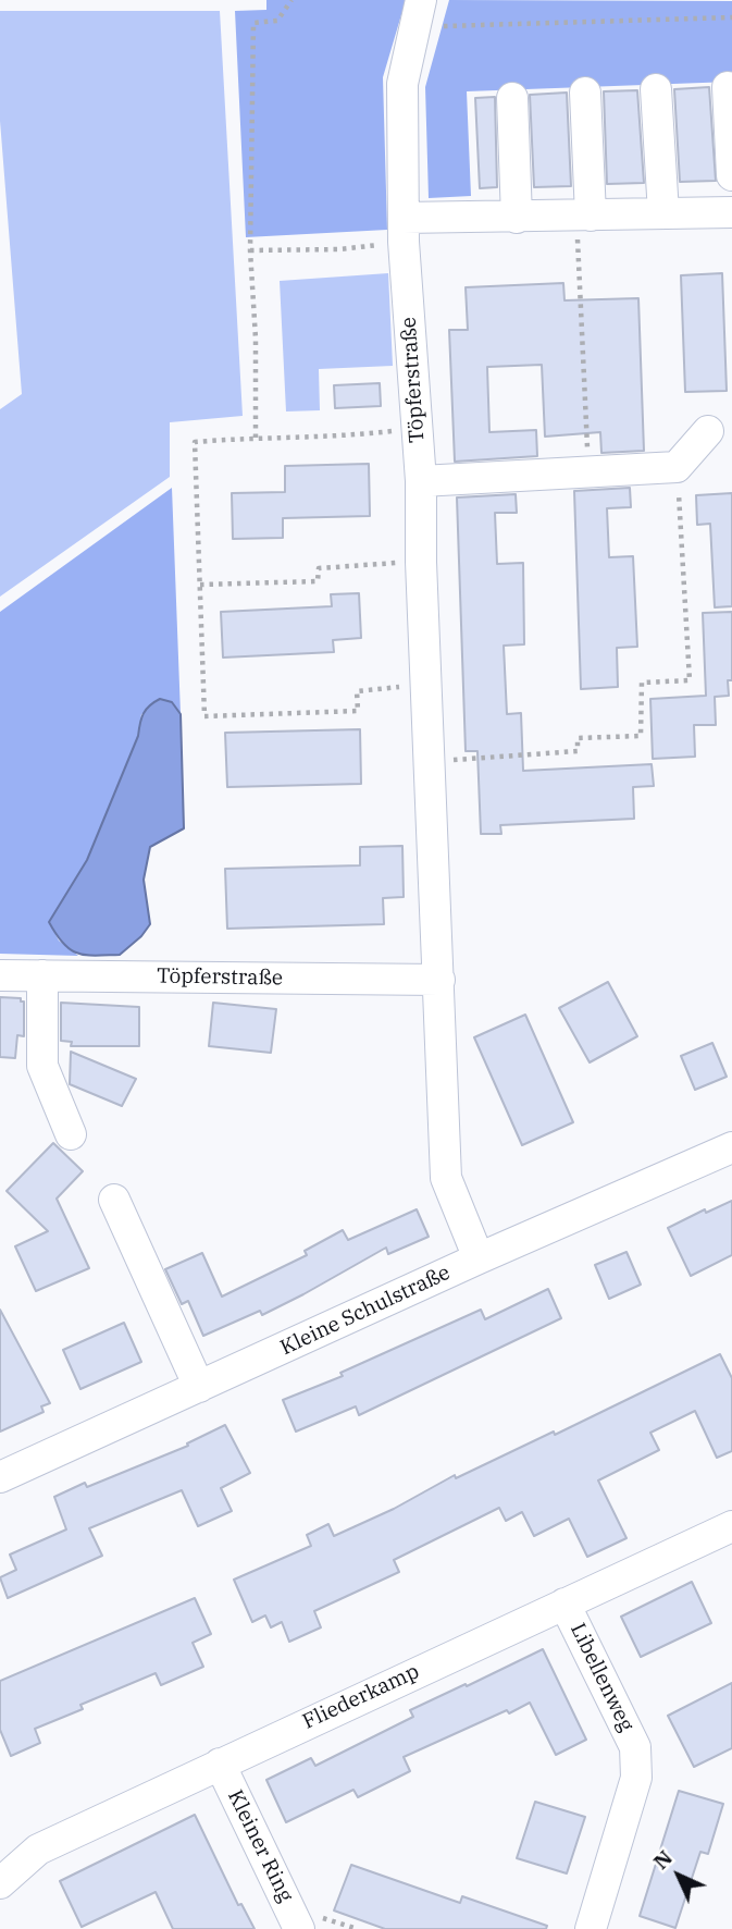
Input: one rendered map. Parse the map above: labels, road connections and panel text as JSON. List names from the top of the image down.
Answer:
{
  "streets": {
    "street": [
      "Töpferstraße",
      "Kleine Schulstraße",
      "Libellenweg",
      "Fliederkamp",
      "Kleiner Ring"
    ]
  },
  "crossings": [
    ["Töpferstraße", "Kleine Schulstraße"],
    ["Libellenweg", "Fliederkamp"],
    ["Fliederkamp", "Kleiner Ring"]
  ],
  "north": "top left"
}
